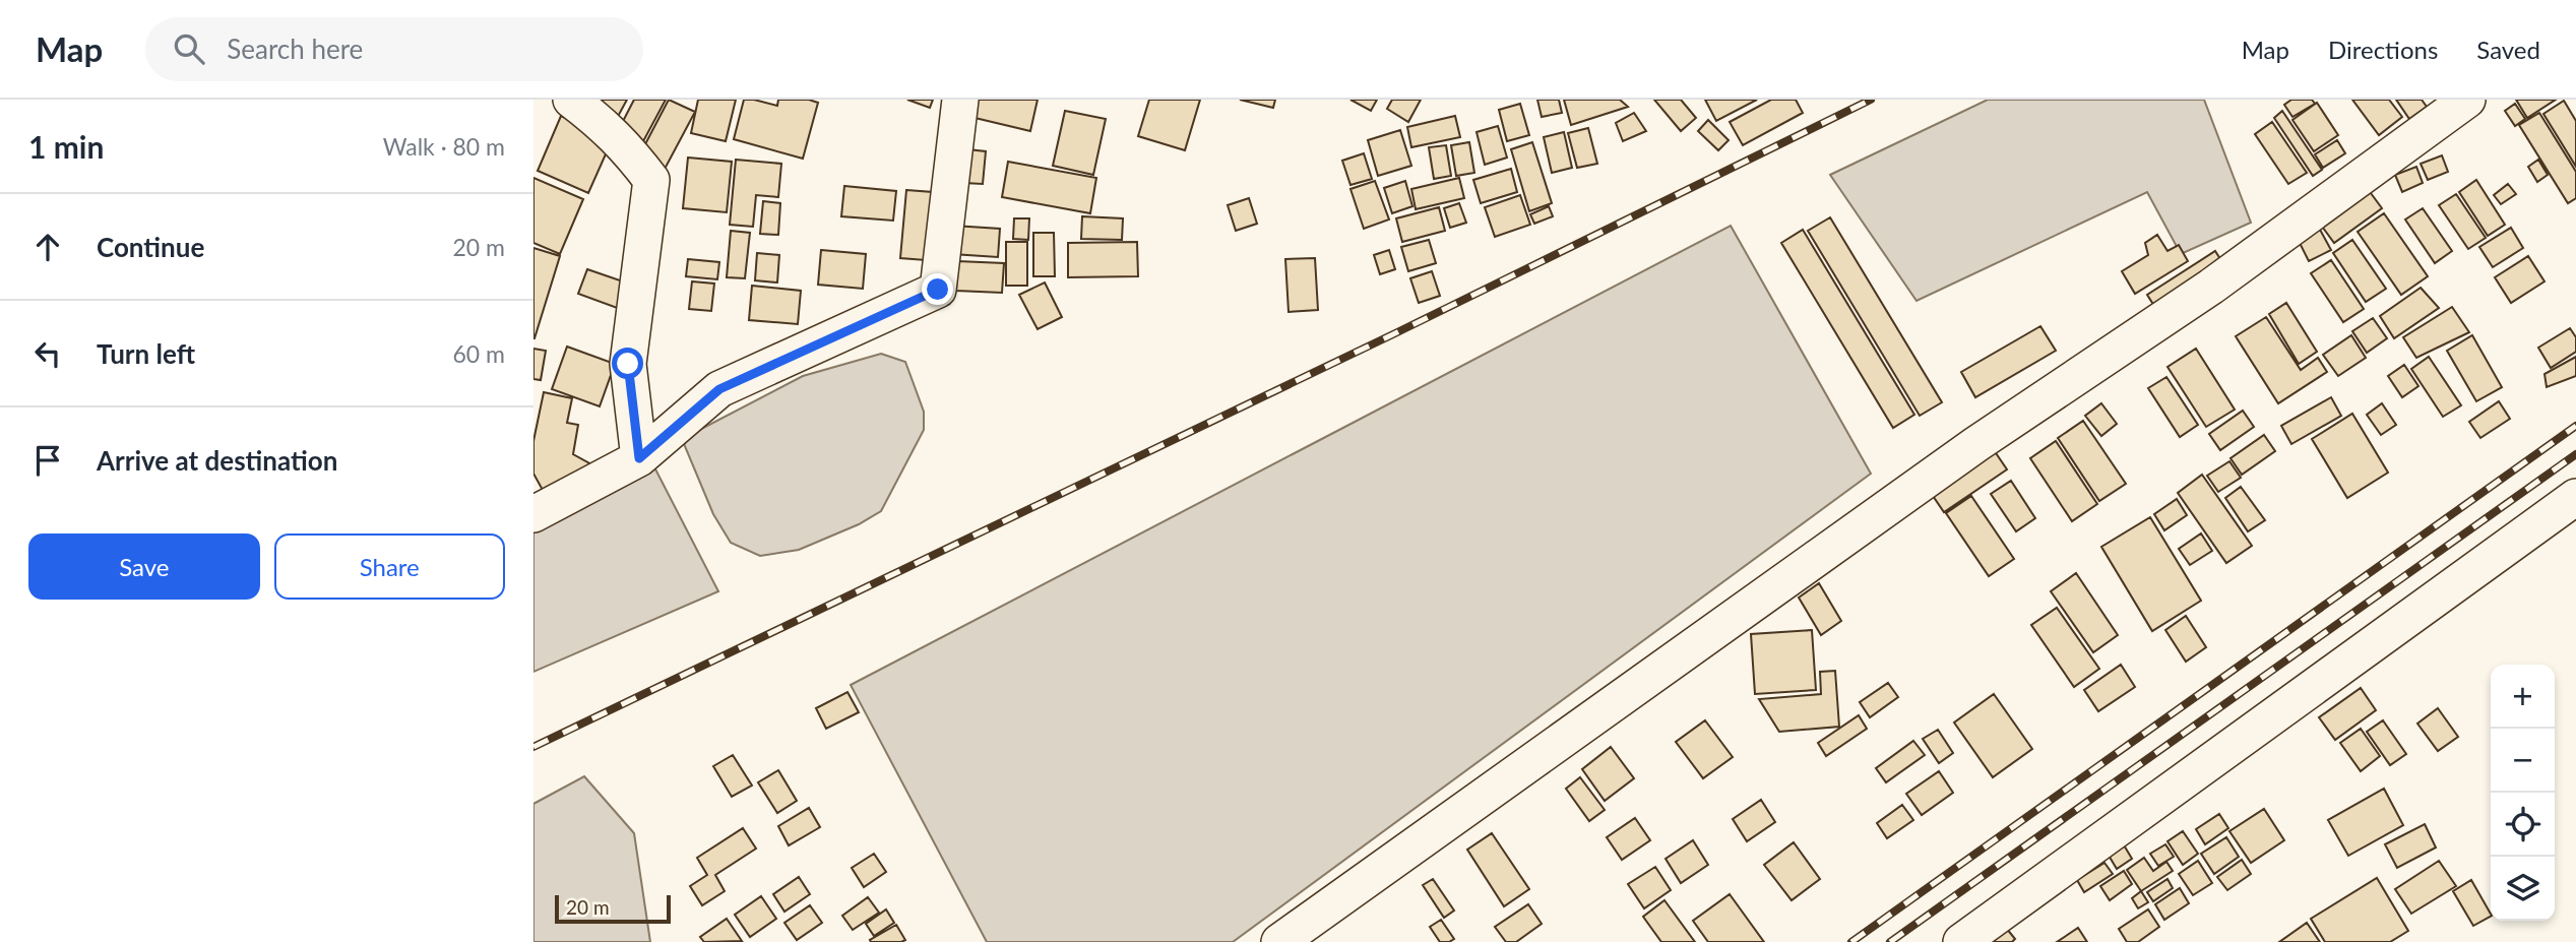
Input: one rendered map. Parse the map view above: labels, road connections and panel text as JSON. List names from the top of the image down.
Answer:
{
  "scale_bar": "20 m",
  "page": {
    "header": "Map",
    "search": "Search here",
    "nav": ["Map", "Directions", "Saved"],
    "heading": ["1 min", "Walk · 80 m"],
    "list": [
      ["Continue", "20 m"],
      ["Turn left", "60 m"],
      "Arrive at destination"
    ],
    "buttons": ["Save", "Share"],
    "map_buttons": ["+", "−"],
    "scale": "20 m"
  }
}
